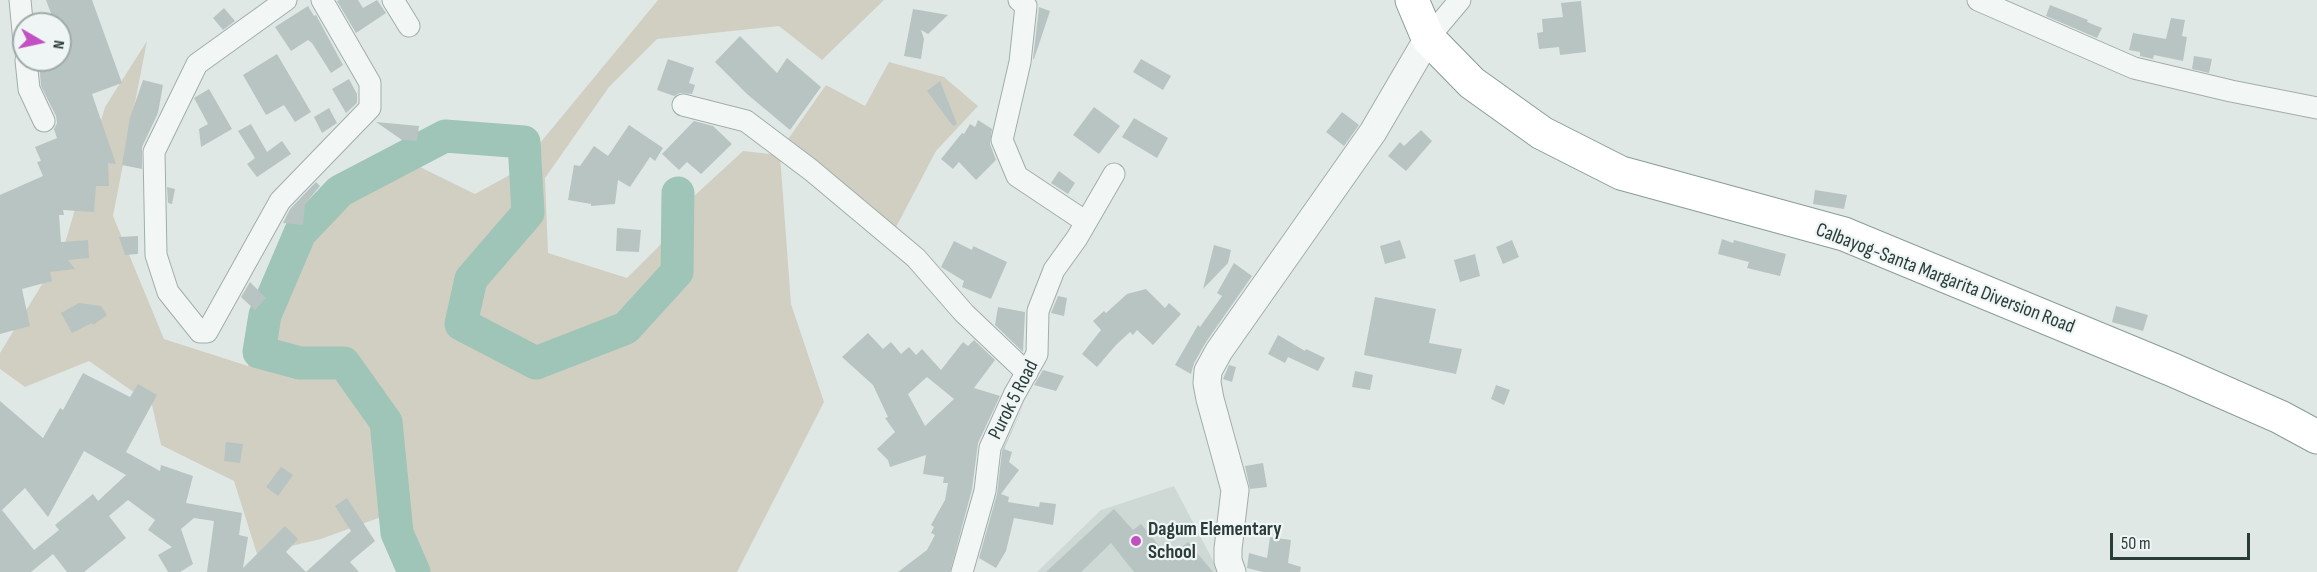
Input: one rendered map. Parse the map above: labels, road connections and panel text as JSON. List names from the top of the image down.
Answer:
{
  "streets": {
    "highway": ["Calbayog-Santa Margarita Diversion Road"],
    "street": ["Purok 5 Road"]
  },
  "places": ["Dagum Elementary School"],
  "scale_bar": "50 m",
  "north": "right"
}
